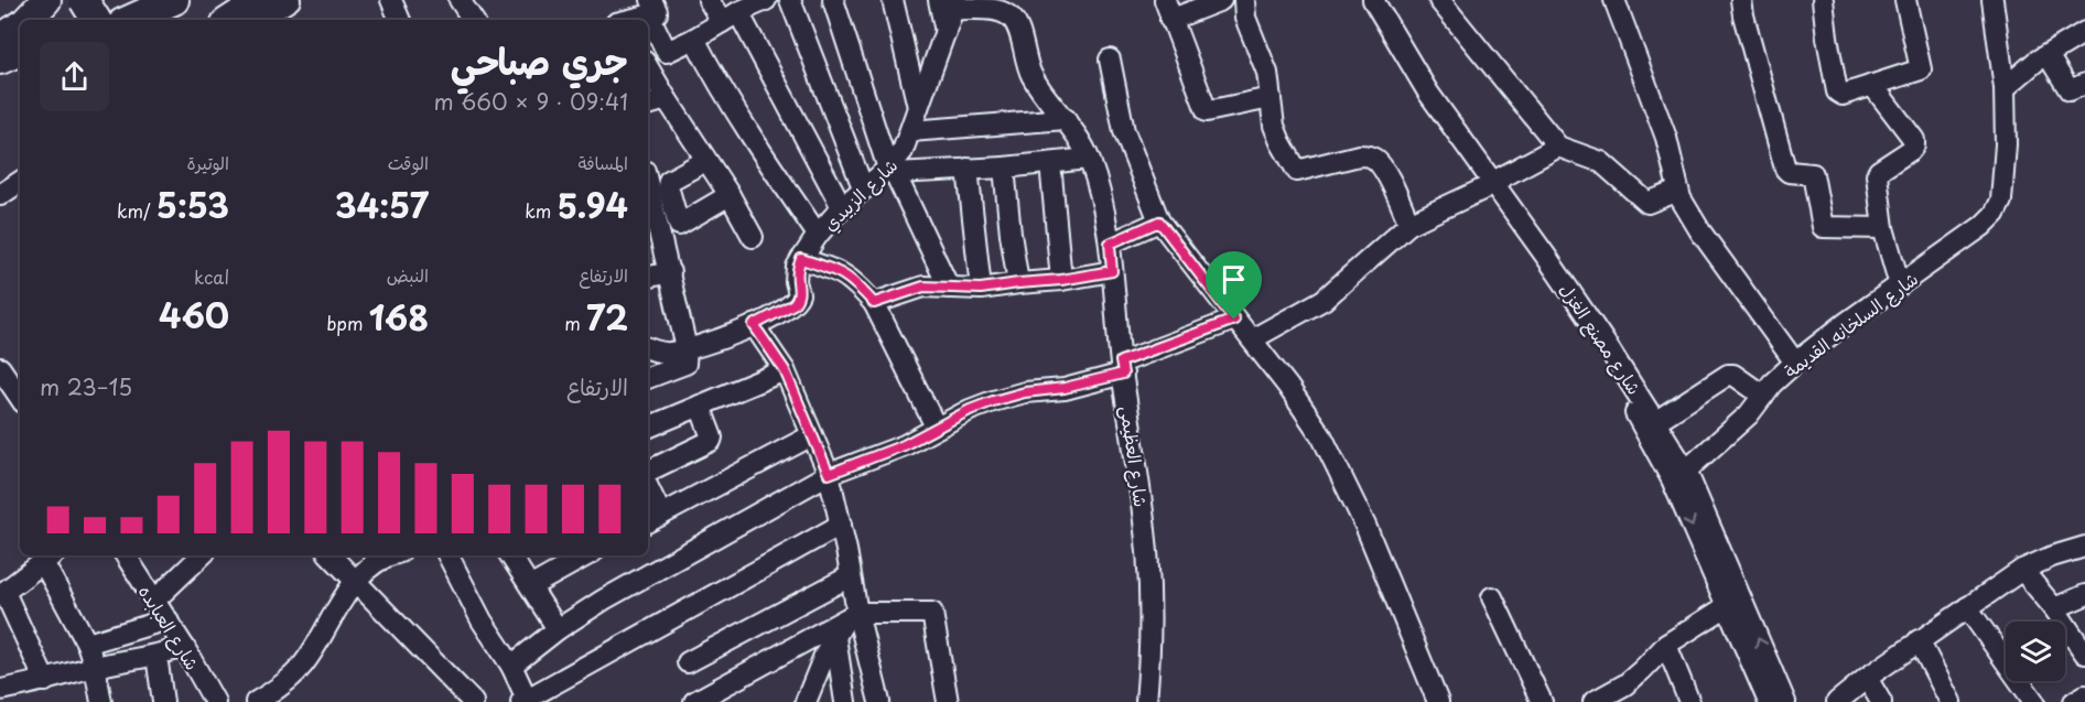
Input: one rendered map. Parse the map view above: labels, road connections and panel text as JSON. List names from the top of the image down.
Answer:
{
  "streets": {
    "street": [
      "شارع الزبيدي",
      "شارع السلخانه القديمة",
      "شارع مصنع الغزل",
      "شارع العظيمى",
      "شارع العبابده"
    ]
  },
  "crossings": [
    ["شارع الزبيدي", "شارع العظيمى"],
    ["شارع السلخانه القديمة", "شارع مصنع الغزل"]
  ],
  "page": {
    "heading": ["جري صباحي", "09:41 · 9 × 660 m"],
    "stats": [
      ["المسافة", "5.94 km"],
      ["الوقت", "34:57"],
      ["الوتيرة", "5:53 /km"],
      ["الارتفاع", "72 m"],
      ["النبض", "168 bpm"],
      ["kcal", "460"]
    ],
    "chart": ["الارتفاع", "15–23 m"]
  }
}
